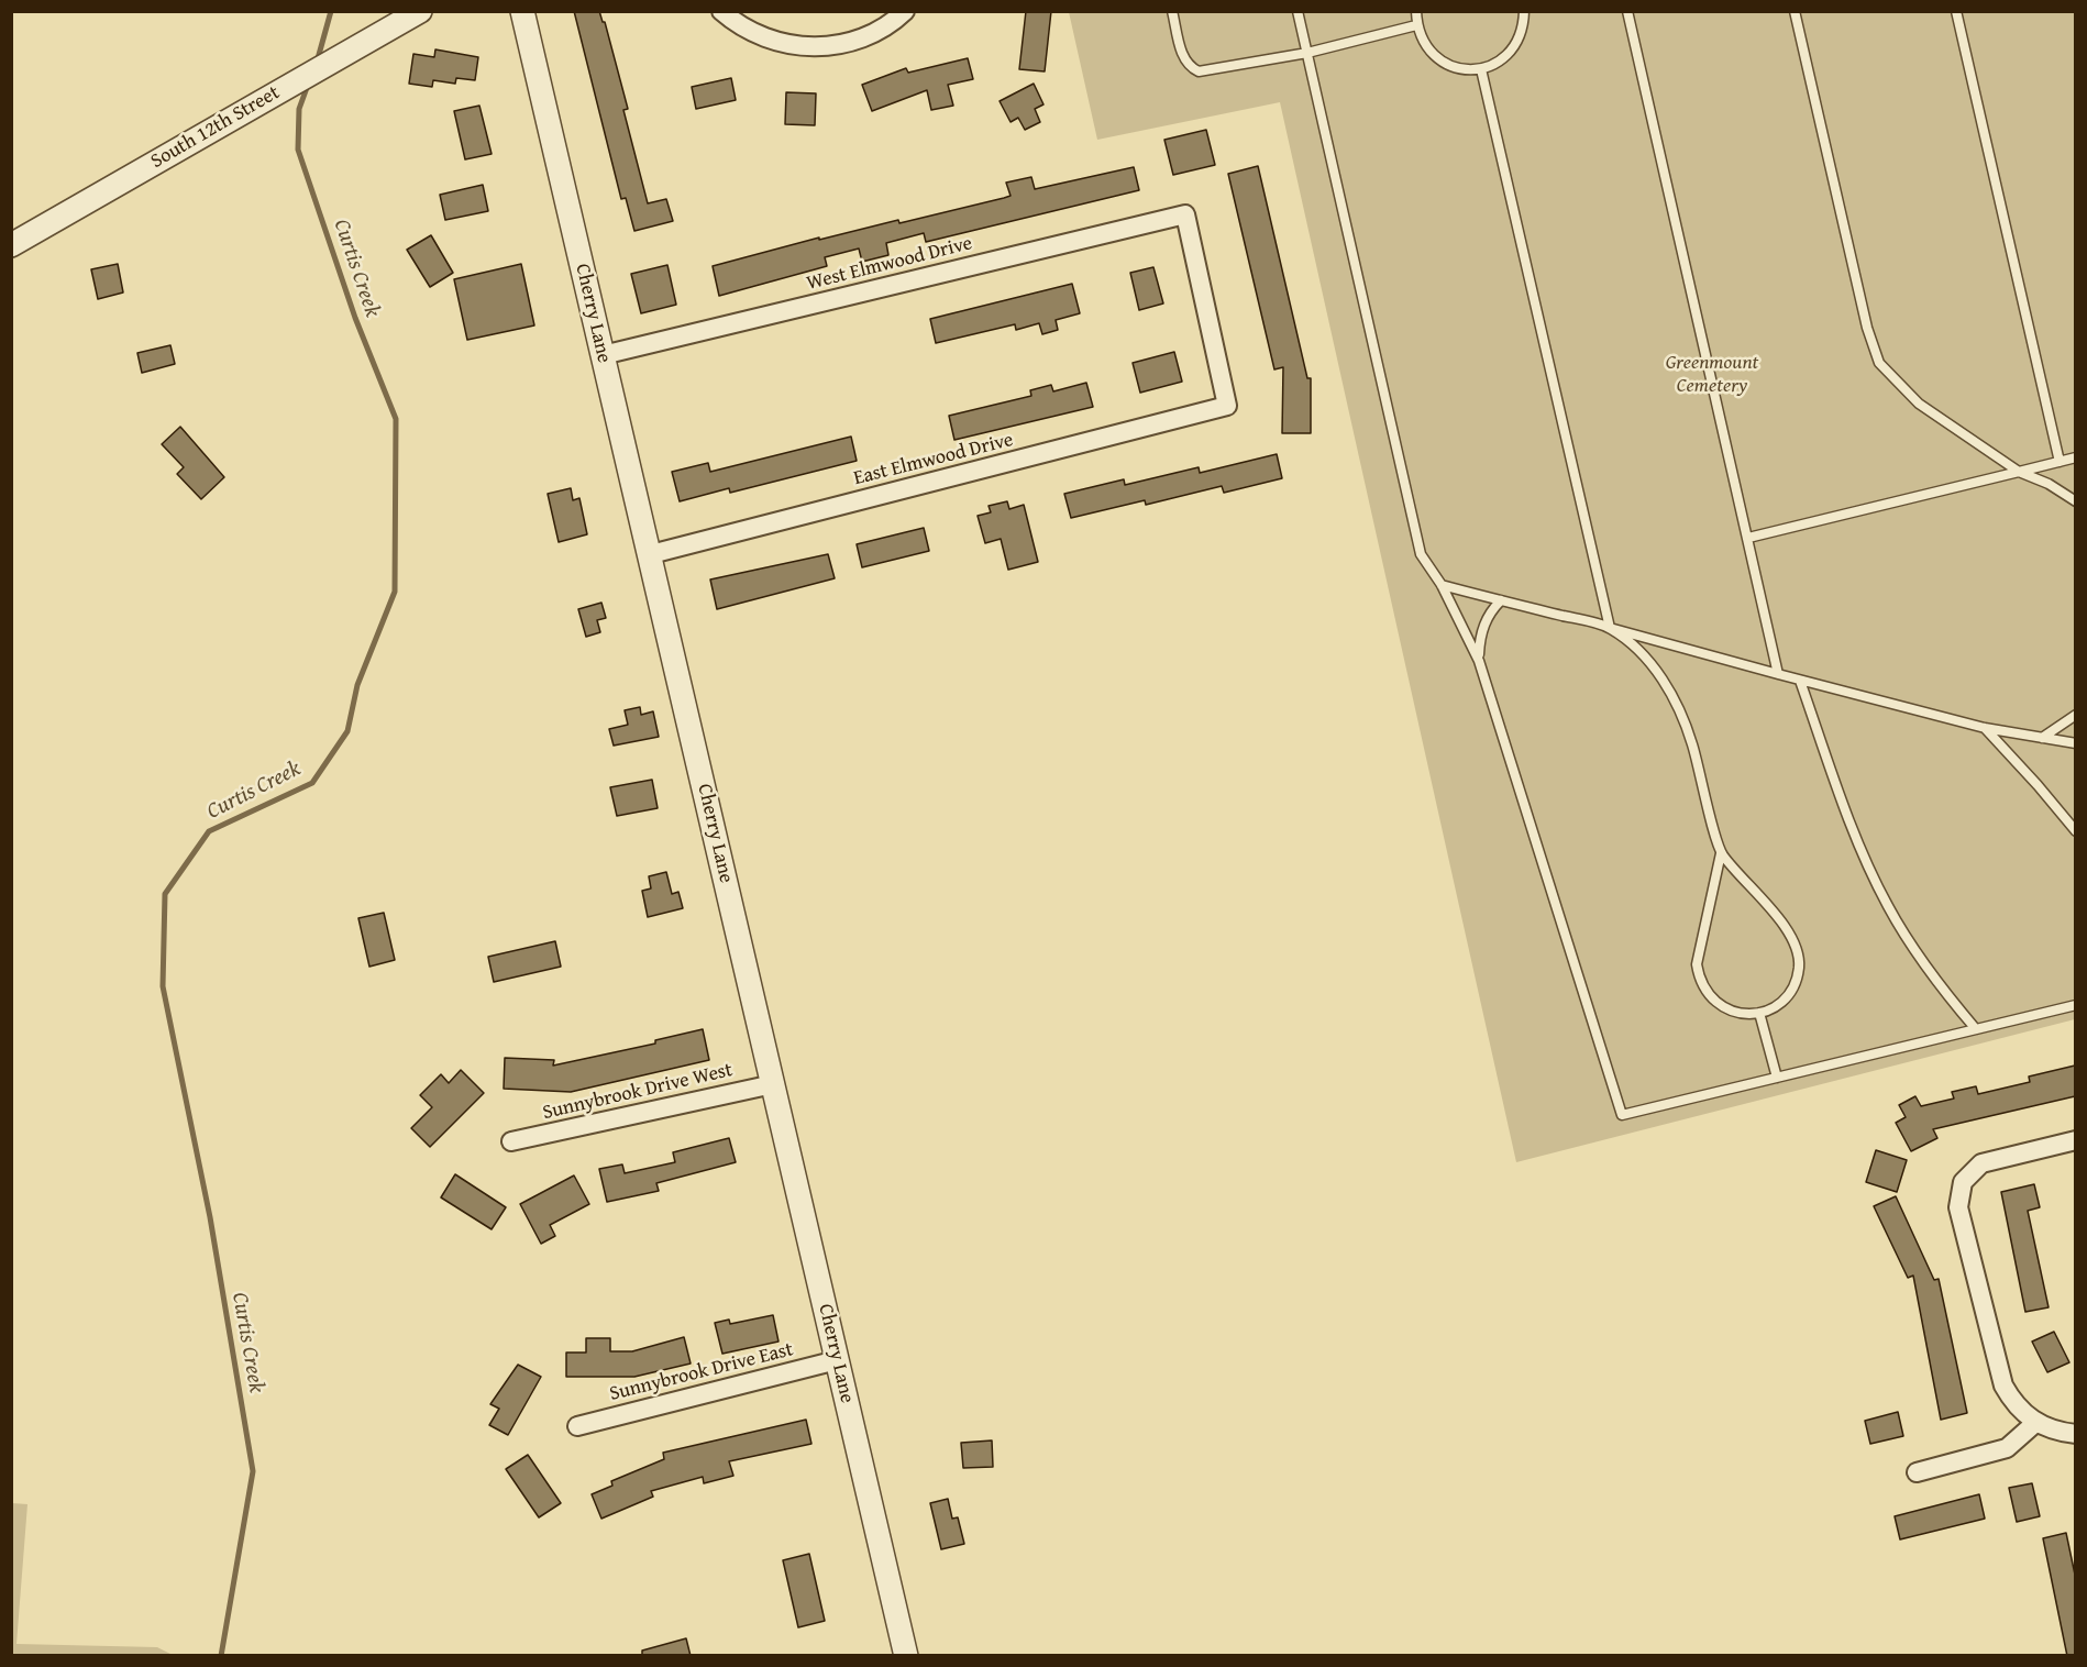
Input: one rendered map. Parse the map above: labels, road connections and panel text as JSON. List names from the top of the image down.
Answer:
{
  "streets": {
    "street": [
      "South 12th Street",
      "West Elmwood Drive",
      "Cherry Lane",
      "East Elmwood Drive",
      "Sunnybrook Drive West",
      "Sunnybrook Drive East"
    ]
  },
  "crossings": [
    ["West Elmwood Drive", "Cherry Lane"],
    ["West Elmwood Drive", "East Elmwood Drive"],
    ["Cherry Lane", "East Elmwood Drive"],
    ["Cherry Lane", "Sunnybrook Drive West"],
    ["Cherry Lane", "Sunnybrook Drive East"]
  ],
  "water": ["Curtis Creek"],
  "parks": ["Greenmount Cemetery"]
}
